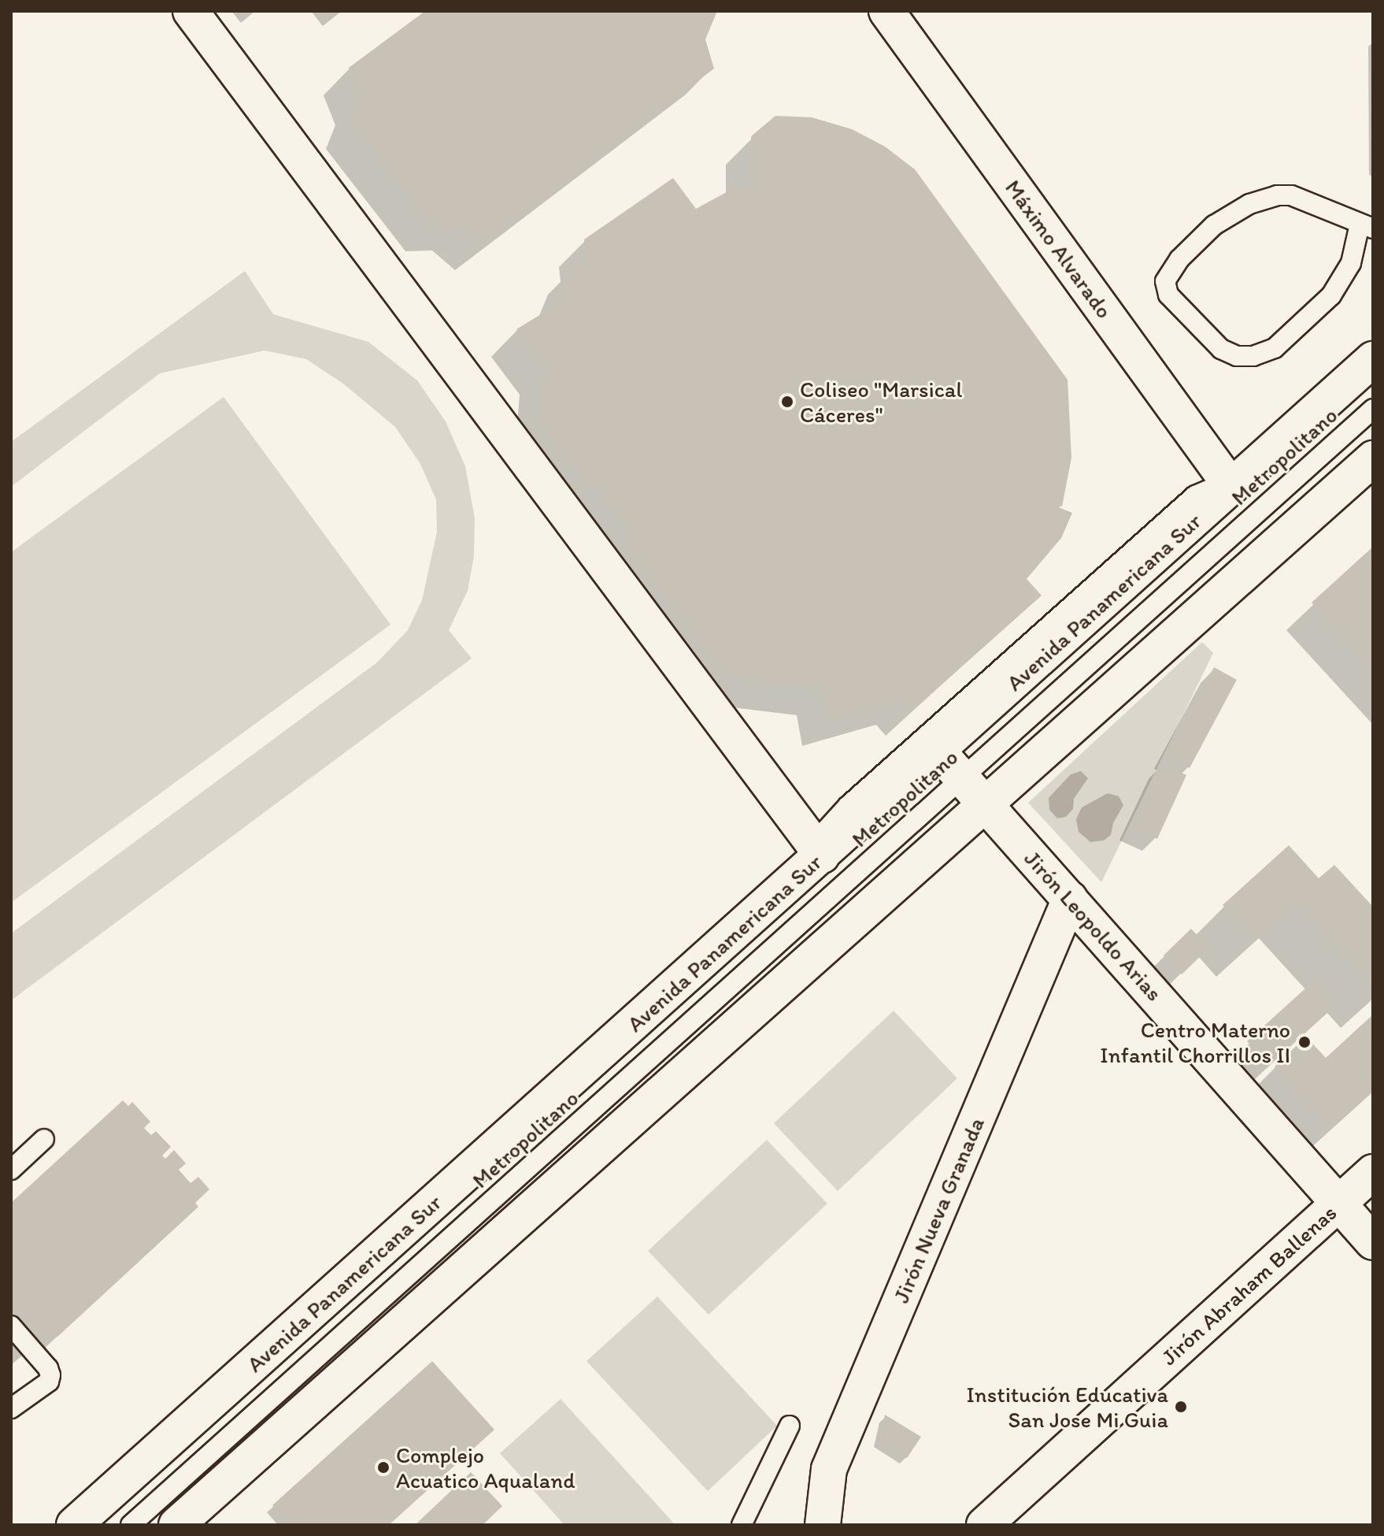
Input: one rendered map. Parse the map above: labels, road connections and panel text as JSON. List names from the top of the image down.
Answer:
{
  "streets": {
    "street": [
      "Máximo Alvarado",
      "Avenida Panamericana Sur",
      "Jirón Leopoldo Arias",
      "Jirón Nueva Granada",
      "Jirón Abraham Ballenas"
    ],
    "lane": ["Metropolitano"]
  },
  "crossings": [
    ["Máximo Alvarado", "Avenida Panamericana Sur"],
    ["Metropolitano", "Jirón Leopoldo Arias"],
    ["Avenida Panamericana Sur", "Jirón Leopoldo Arias"],
    ["Jirón Leopoldo Arias", "Jirón Nueva Granada"],
    ["Jirón Leopoldo Arias", "Jirón Abraham Ballenas"]
  ],
  "places": [
    "Coliseo \"Marsical Cáceres\"",
    "Centro Materno Infantil Chorrillos II",
    "Institución Educativa San Jose Mi Guia",
    "Complejo Acuatico Aqualand"
  ]
}
